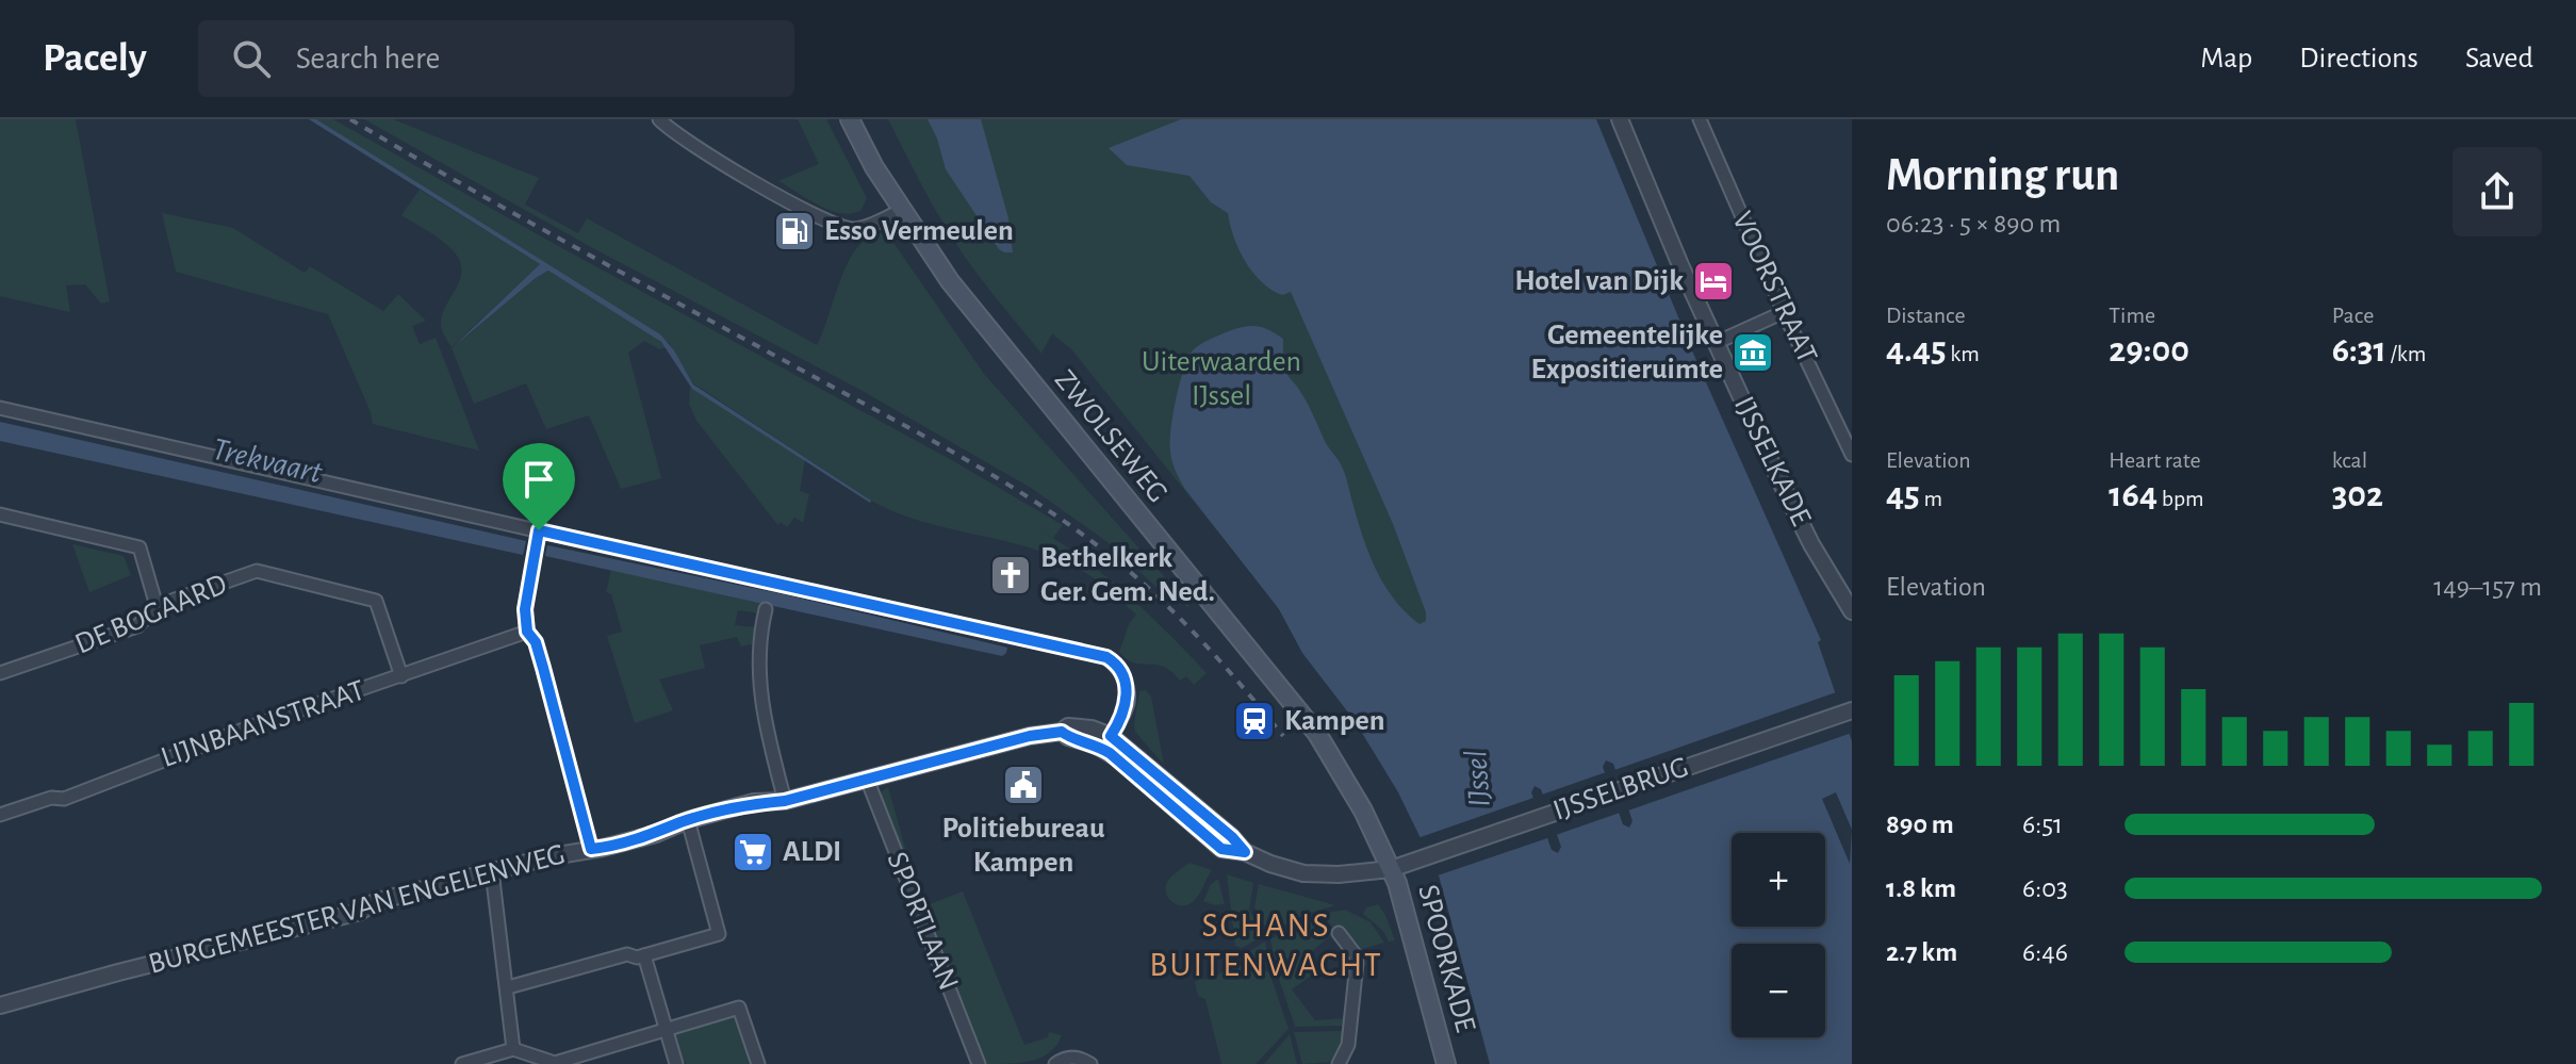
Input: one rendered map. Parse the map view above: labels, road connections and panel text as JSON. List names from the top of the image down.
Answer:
{
  "streets": {
    "main road": ["ZWOLSEWEG", "SPOORKADE"],
    "street": [
      "VOORSTRAAT",
      "IJSSELKADE",
      "DE BOGAARD",
      "LIJNBAANSTRAAT",
      "IJSSELBRUG",
      "BURGEMEESTER VAN ENGELENWEG",
      "SPORTLAAN"
    ]
  },
  "crossings": [
    ["ZWOLSEWEG", "IJSSELBRUG"],
    ["ZWOLSEWEG", "SPOORKADE"],
    ["DE BOGAARD", "LIJNBAANSTRAAT"],
    ["IJSSELBRUG", "BURGEMEESTER VAN ENGELENWEG"],
    ["IJSSELBRUG", "SPOORKADE"],
    ["BURGEMEESTER VAN ENGELENWEG", "SPORTLAAN"]
  ],
  "districts": ["SCHANS BUITENWACHT"],
  "water": ["Trekvaart", "IJssel"],
  "parks": ["Uiterwaarden IJssel"],
  "places": {
    "fuel station": ["Esso Vermeulen"],
    "hotel": ["Hotel van Dijk"],
    "museum": ["Gemeentelijke Expositieruimte"],
    "church": ["Bethelkerk Ger. Gem. Ned."],
    "station": ["Kampen"],
    "public building": ["Politiebureau Kampen"],
    "supermarket": ["ALDI"]
  },
  "page": {
    "header": "Pacely",
    "search": "Search here",
    "nav": ["Map", "Directions", "Saved"],
    "heading": ["Morning run", "06:23 · 5 × 890 m"],
    "stats": [
      ["Distance", "4.45 km"],
      ["Time", "29:00"],
      ["Pace", "6:31 /km"],
      ["Elevation", "45 m"],
      ["Heart rate", "164 bpm"],
      ["kcal", "302"]
    ],
    "chart": ["Elevation", "149–157 m"],
    "list": [
      {
        "name": "890 m",
        "note": "6:51"
      },
      {
        "name": "1.8 km",
        "note": "6:03"
      },
      {
        "name": "2.7 km",
        "note": "6:46"
      }
    ],
    "map_buttons": ["+", "−"]
  }
}
